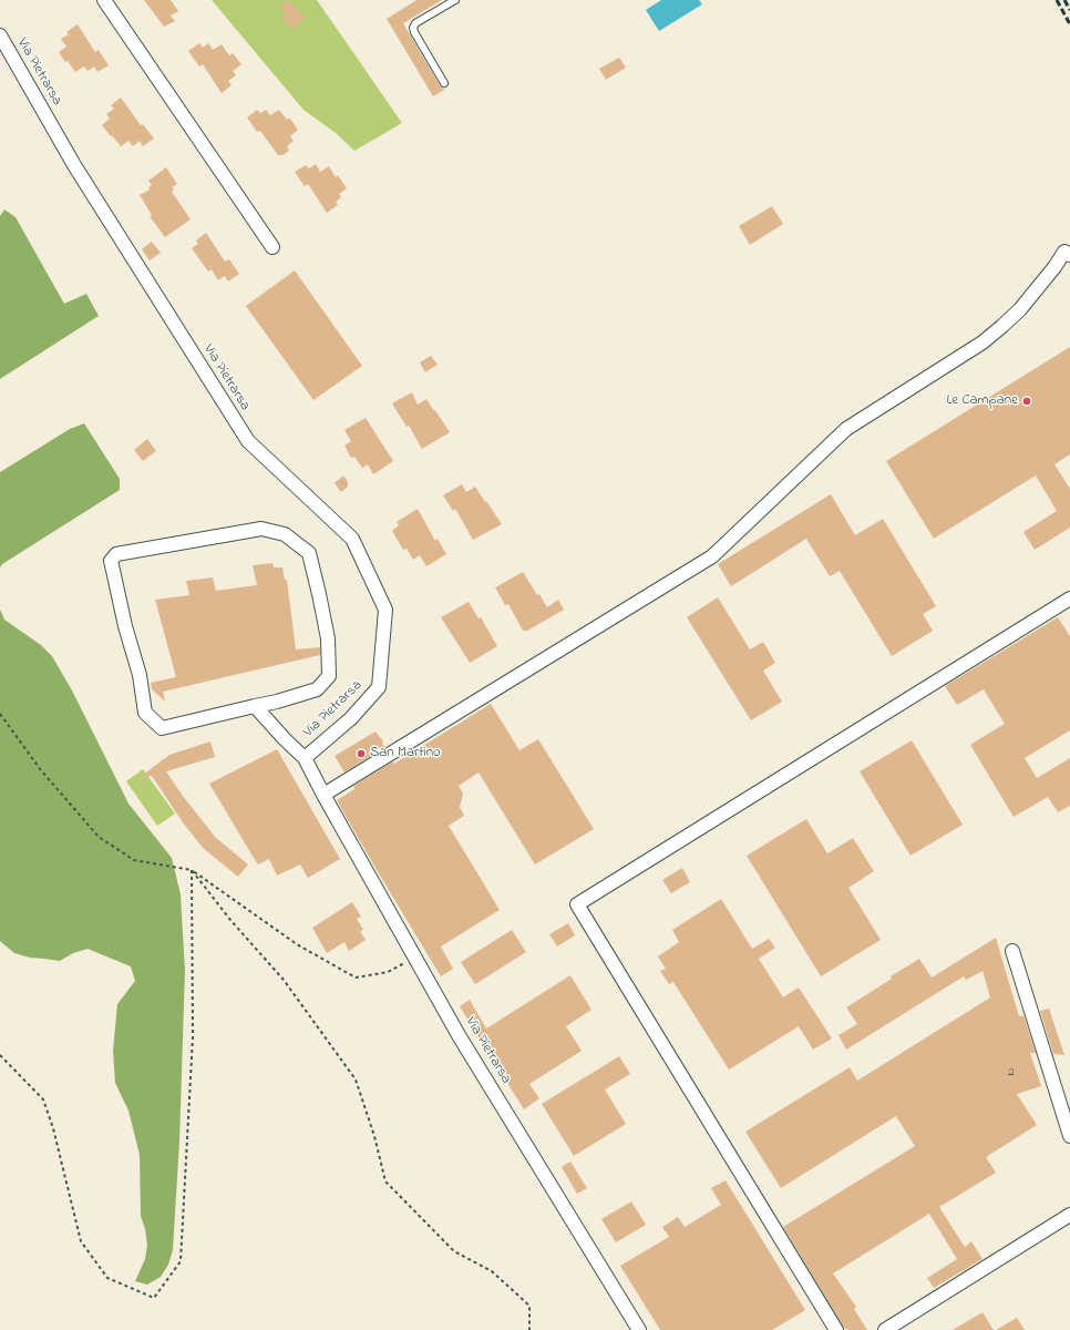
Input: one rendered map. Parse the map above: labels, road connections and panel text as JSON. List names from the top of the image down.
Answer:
{
  "streets": {
    "street": ["Via Pietrarsa"]
  },
  "places": ["Le Campane", "San Martino"],
  "house_numbers": ["2"]
}
